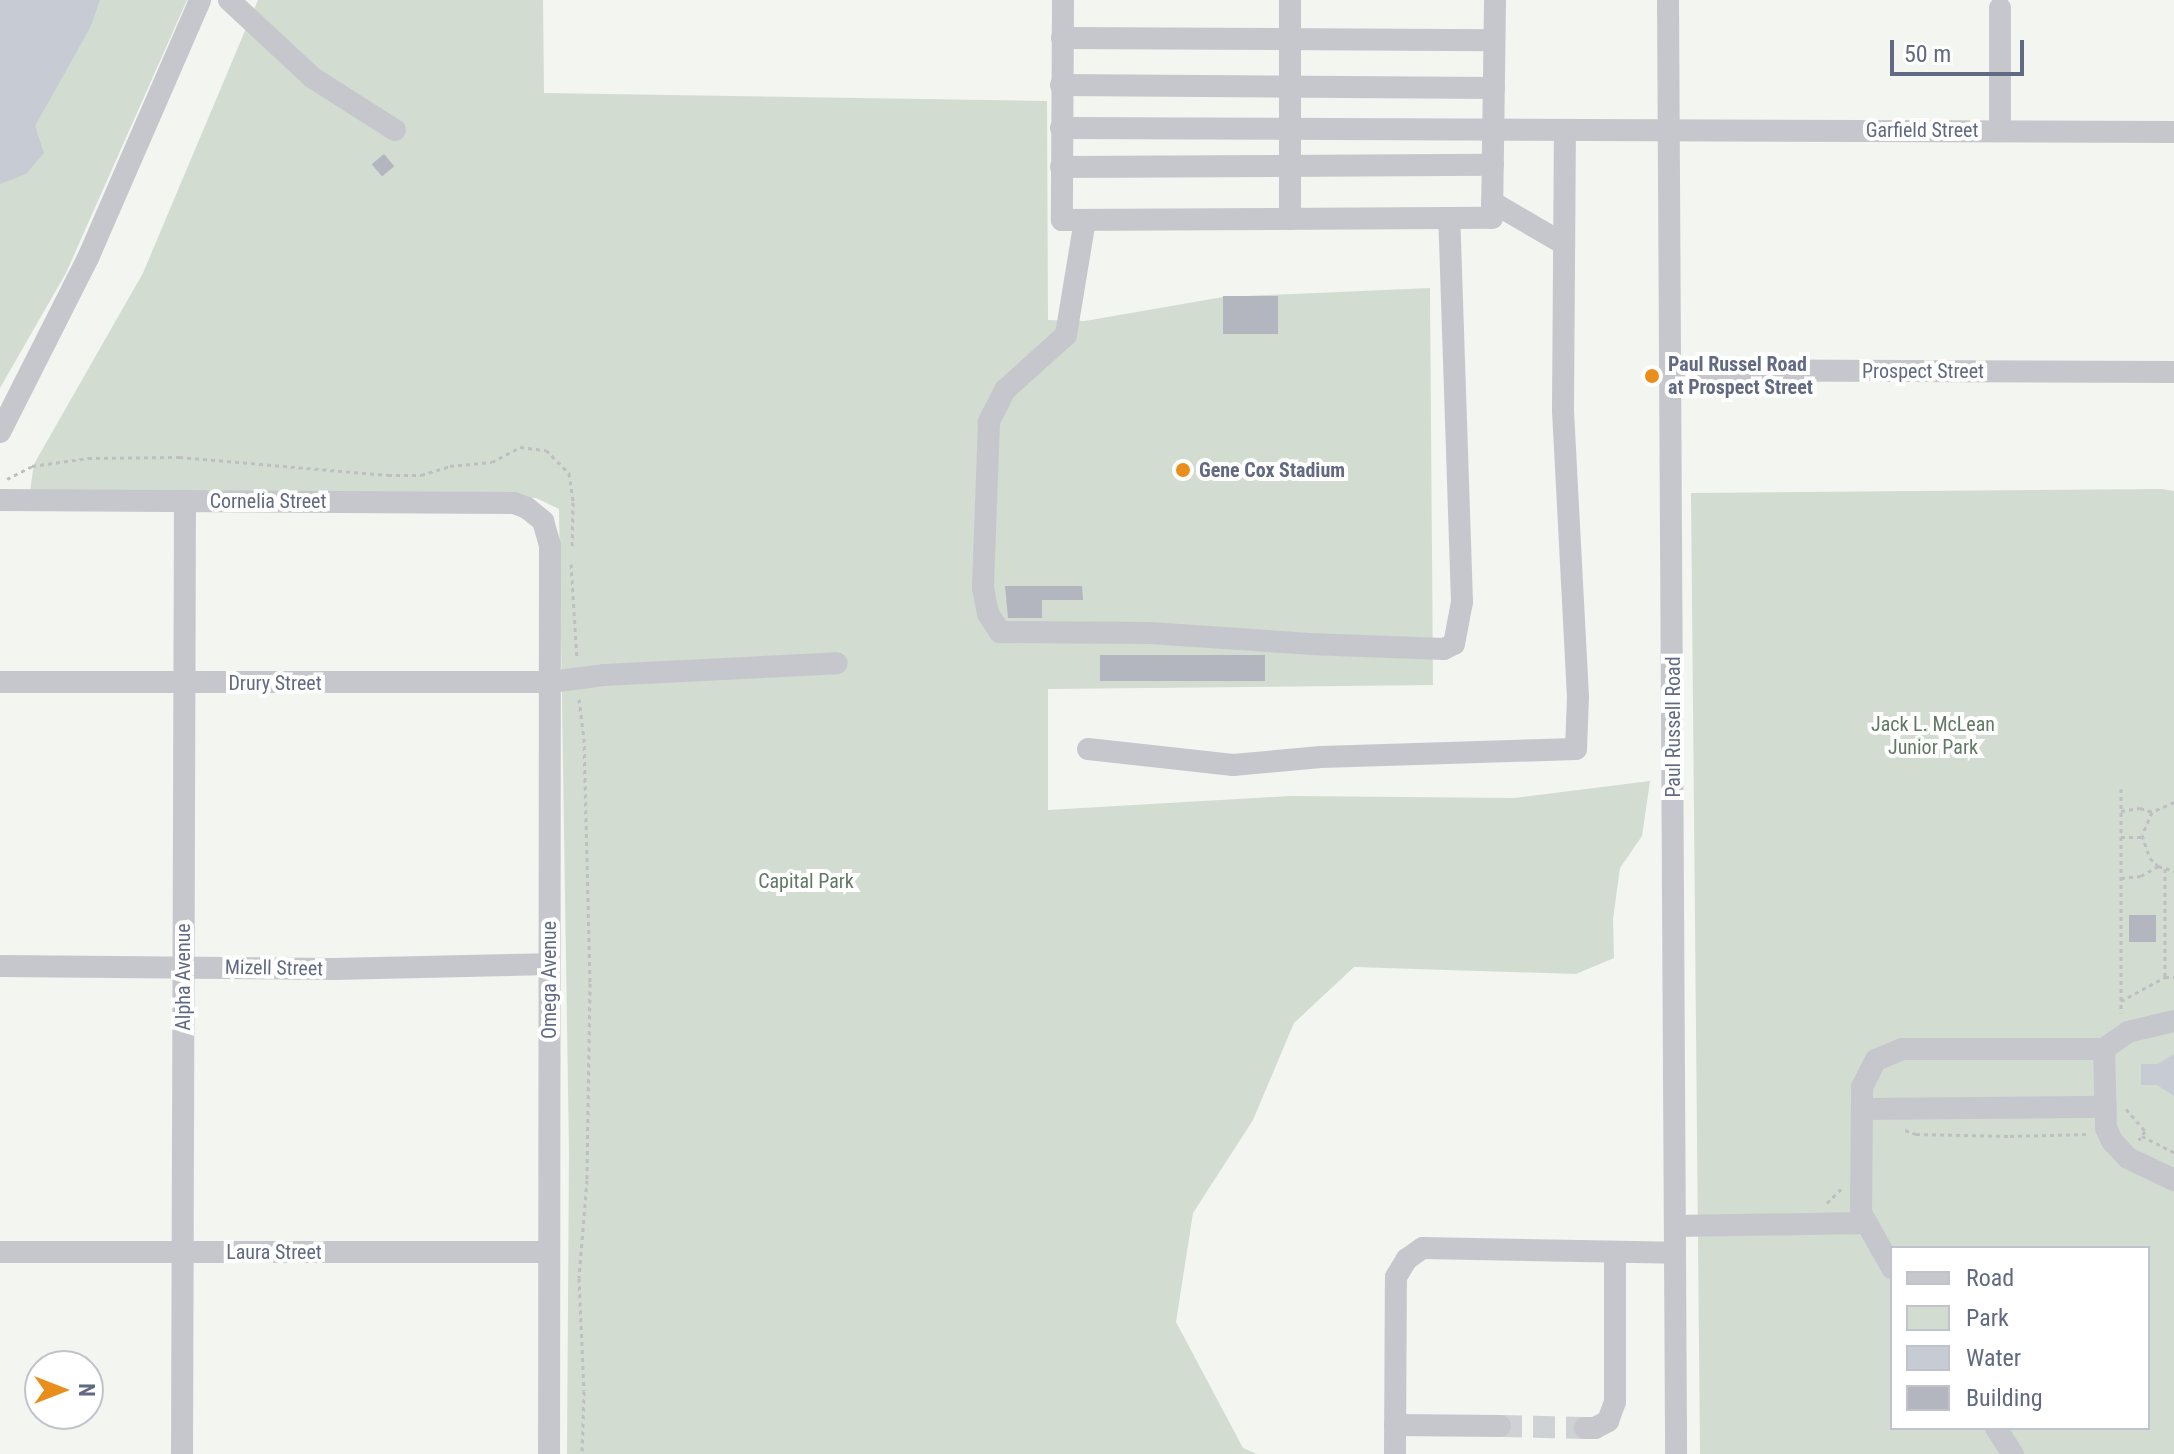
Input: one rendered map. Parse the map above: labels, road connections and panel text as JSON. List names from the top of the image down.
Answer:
{
  "streets": {
    "street": [
      "Garfield Street",
      "Prospect Street",
      "Cornelia Street",
      "Drury Street",
      "Paul Russell Road",
      "Mizell Street",
      "Alpha Avenue",
      "Omega Avenue",
      "Laura Street"
    ]
  },
  "crossings": [
    ["Garfield Street", "Paul Russell Road"],
    ["Prospect Street", "Paul Russell Road"],
    ["Cornelia Street", "Alpha Avenue"],
    ["Cornelia Street", "Omega Avenue"],
    ["Drury Street", "Alpha Avenue"],
    ["Drury Street", "Omega Avenue"],
    ["Mizell Street", "Alpha Avenue"],
    ["Mizell Street", "Omega Avenue"],
    ["Alpha Avenue", "Laura Street"],
    ["Omega Avenue", "Laura Street"]
  ],
  "parks": ["Jack L. McLean Junior Park", "Capital Park"],
  "places": ["Paul Russel Road at Prospect Street", "Gene Cox Stadium"],
  "legend": [
    "Road",
    "Park",
    "Water",
    "Building"
  ],
  "scale_bar": "50 m",
  "north": "right"
}
